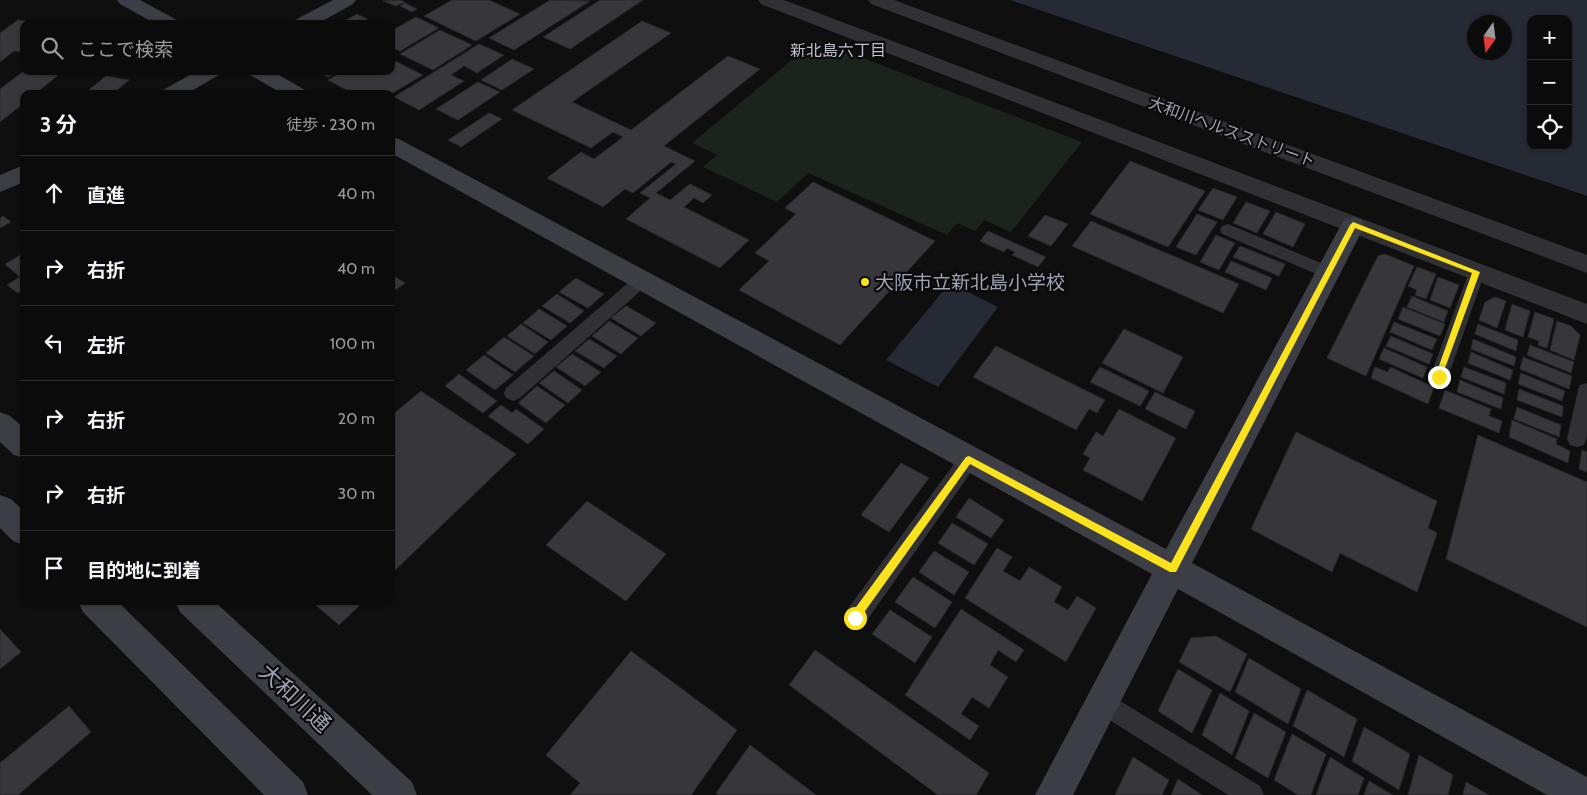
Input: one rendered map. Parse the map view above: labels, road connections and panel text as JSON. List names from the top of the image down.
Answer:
{
  "streets": {
    "street": ["大和川ヘルスストリート", "大和川通"]
  },
  "districts": ["新北島六丁目"],
  "places": ["大阪市立新北島小学校"],
  "north": "bottom",
  "page": {
    "map_buttons": ["+", "−"],
    "search": "ここで検索",
    "heading": ["3 分", "徒歩 · 230 m"],
    "list": [
      ["直進", "40 m"],
      ["右折", "40 m"],
      ["左折", "100 m"],
      ["右折", "20 m"],
      ["右折", "30 m"],
      "目的地に到着"
    ]
  }
}
